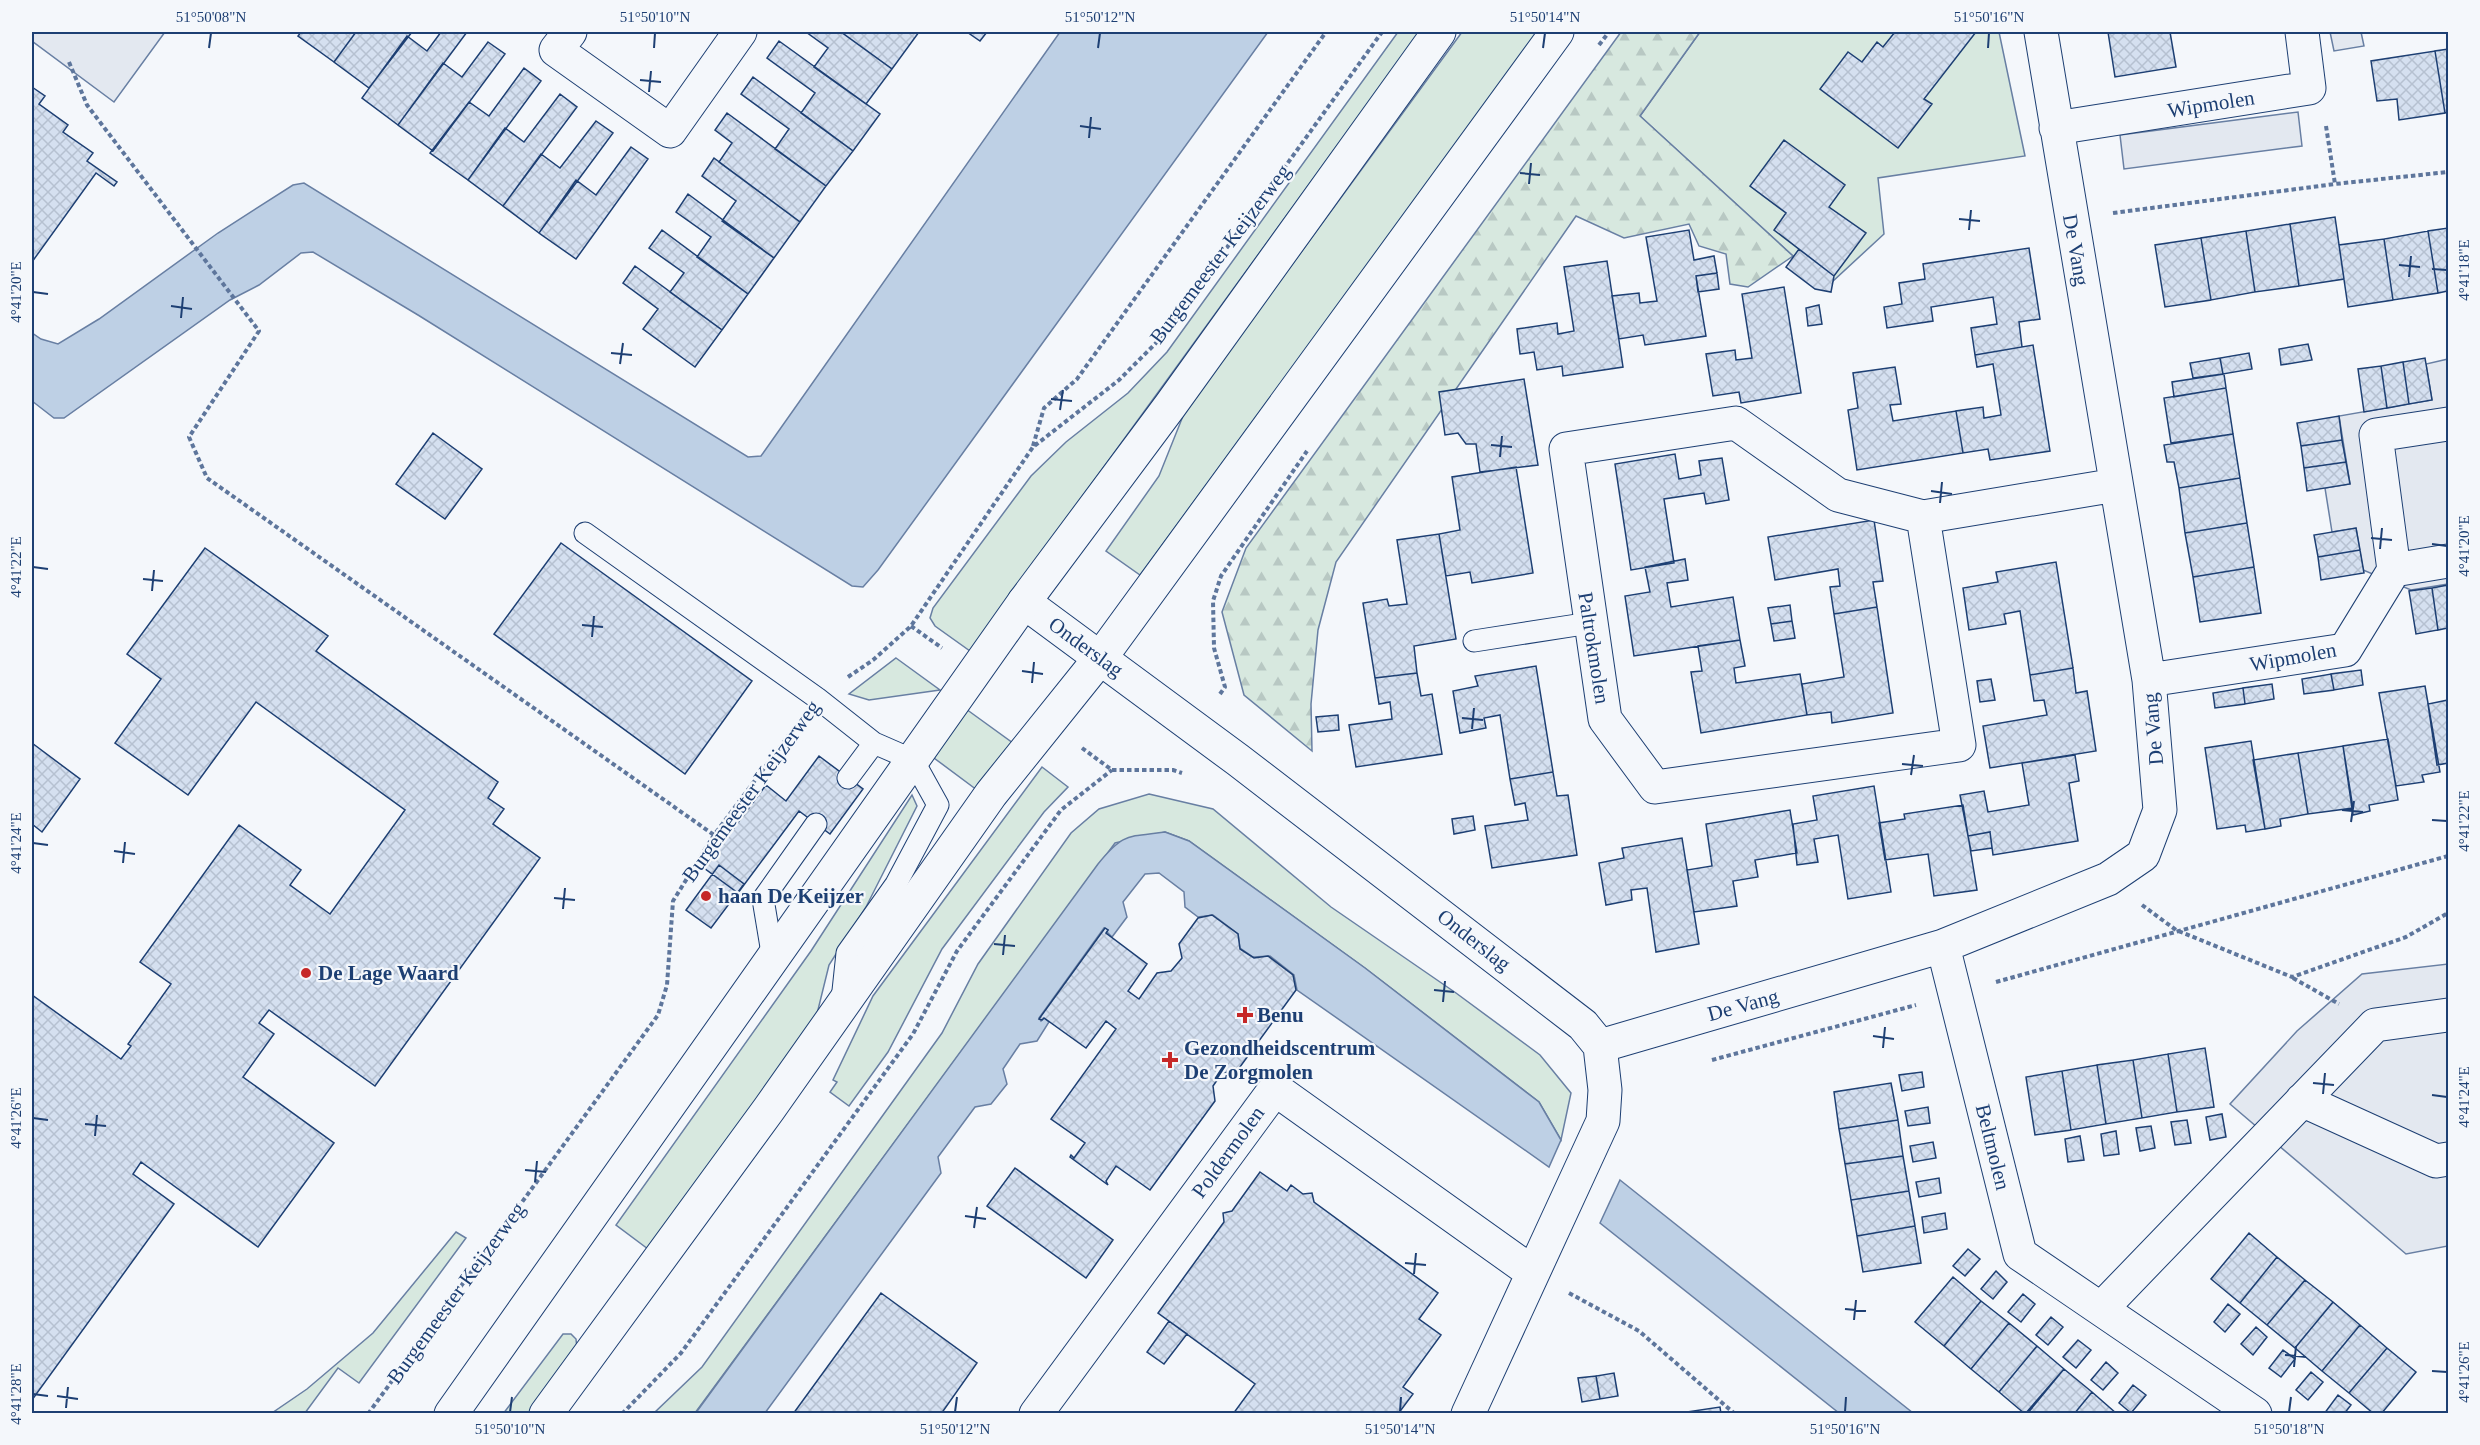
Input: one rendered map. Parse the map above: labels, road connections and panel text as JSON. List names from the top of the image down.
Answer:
{
  "streets": {
    "street": [
      "Wipmolen",
      "De Vang",
      "Onderslag",
      "Paltrokmolen",
      "Beltmolen",
      "Poldermolen"
    ],
    "path": ["Burgemeester Keijzerweg"]
  },
  "crossings": [
    ["Wipmolen", "De Vang"],
    ["De Vang", "Onderslag"],
    ["De Vang", "Paltrokmolen"],
    ["De Vang", "Beltmolen"]
  ],
  "places": {
    "other": ["haan De Keijzer", "De Lage Waard"],
    "health": ["Benu", "Gezondheidscentrum De Zorgmolen"]
  },
  "coordinates": [
    "51°50'08\"N",
    "51°50'10\"N",
    "51°50'12\"N",
    "51°50'14\"N",
    "51°50'16\"N",
    "4°41'18\"E",
    "4°41'20\"E",
    "4°41'22\"E",
    "4°41'24\"E",
    "4°41'26\"E",
    "4°41'28\"E",
    "51°50'18\"N"
  ]
}
